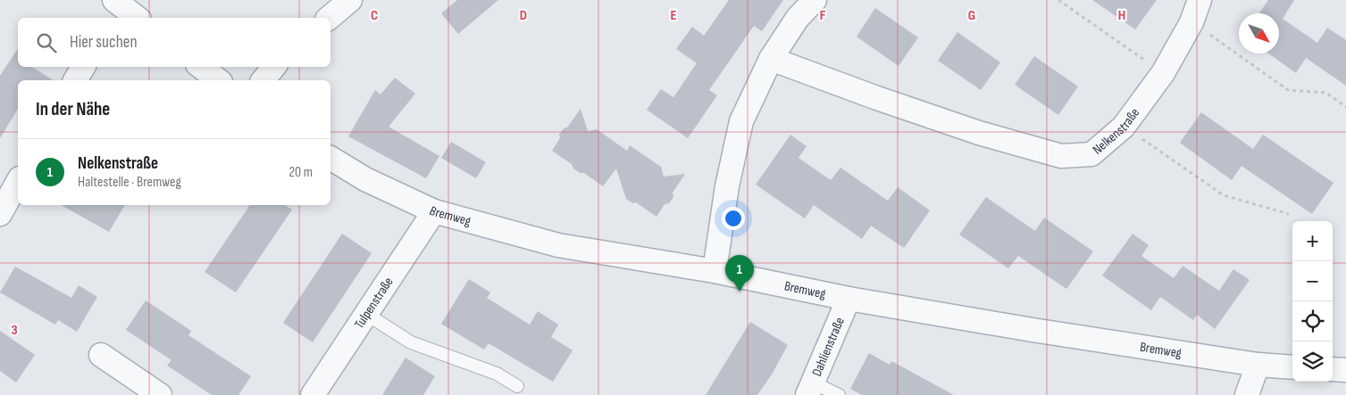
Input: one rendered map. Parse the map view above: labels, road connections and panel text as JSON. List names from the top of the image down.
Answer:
{
  "streets": {
    "street": [
      "Nelkenstraße",
      "Bremweg",
      "Tulpenstraße",
      "Dahlienstraße"
    ]
  },
  "crossings": [
    ["Bremweg", "Tulpenstraße"],
    ["Bremweg", "Dahlienstraße"]
  ],
  "north": "bottom right",
  "page": {
    "search": "Hier suchen",
    "heading": "In der Nähe",
    "list": [
      {
        "mark": "1",
        "name": "Nelkenstraße",
        "note": "Haltestelle · Bremweg",
        "value": "20 m"
      }
    ],
    "map_buttons": ["+", "−"],
    "pins": "1"
  },
  "grid": {
    "columns": [
      "C",
      "D",
      "E",
      "F",
      "G",
      "H"
    ],
    "rows": ["3"]
  }
}
